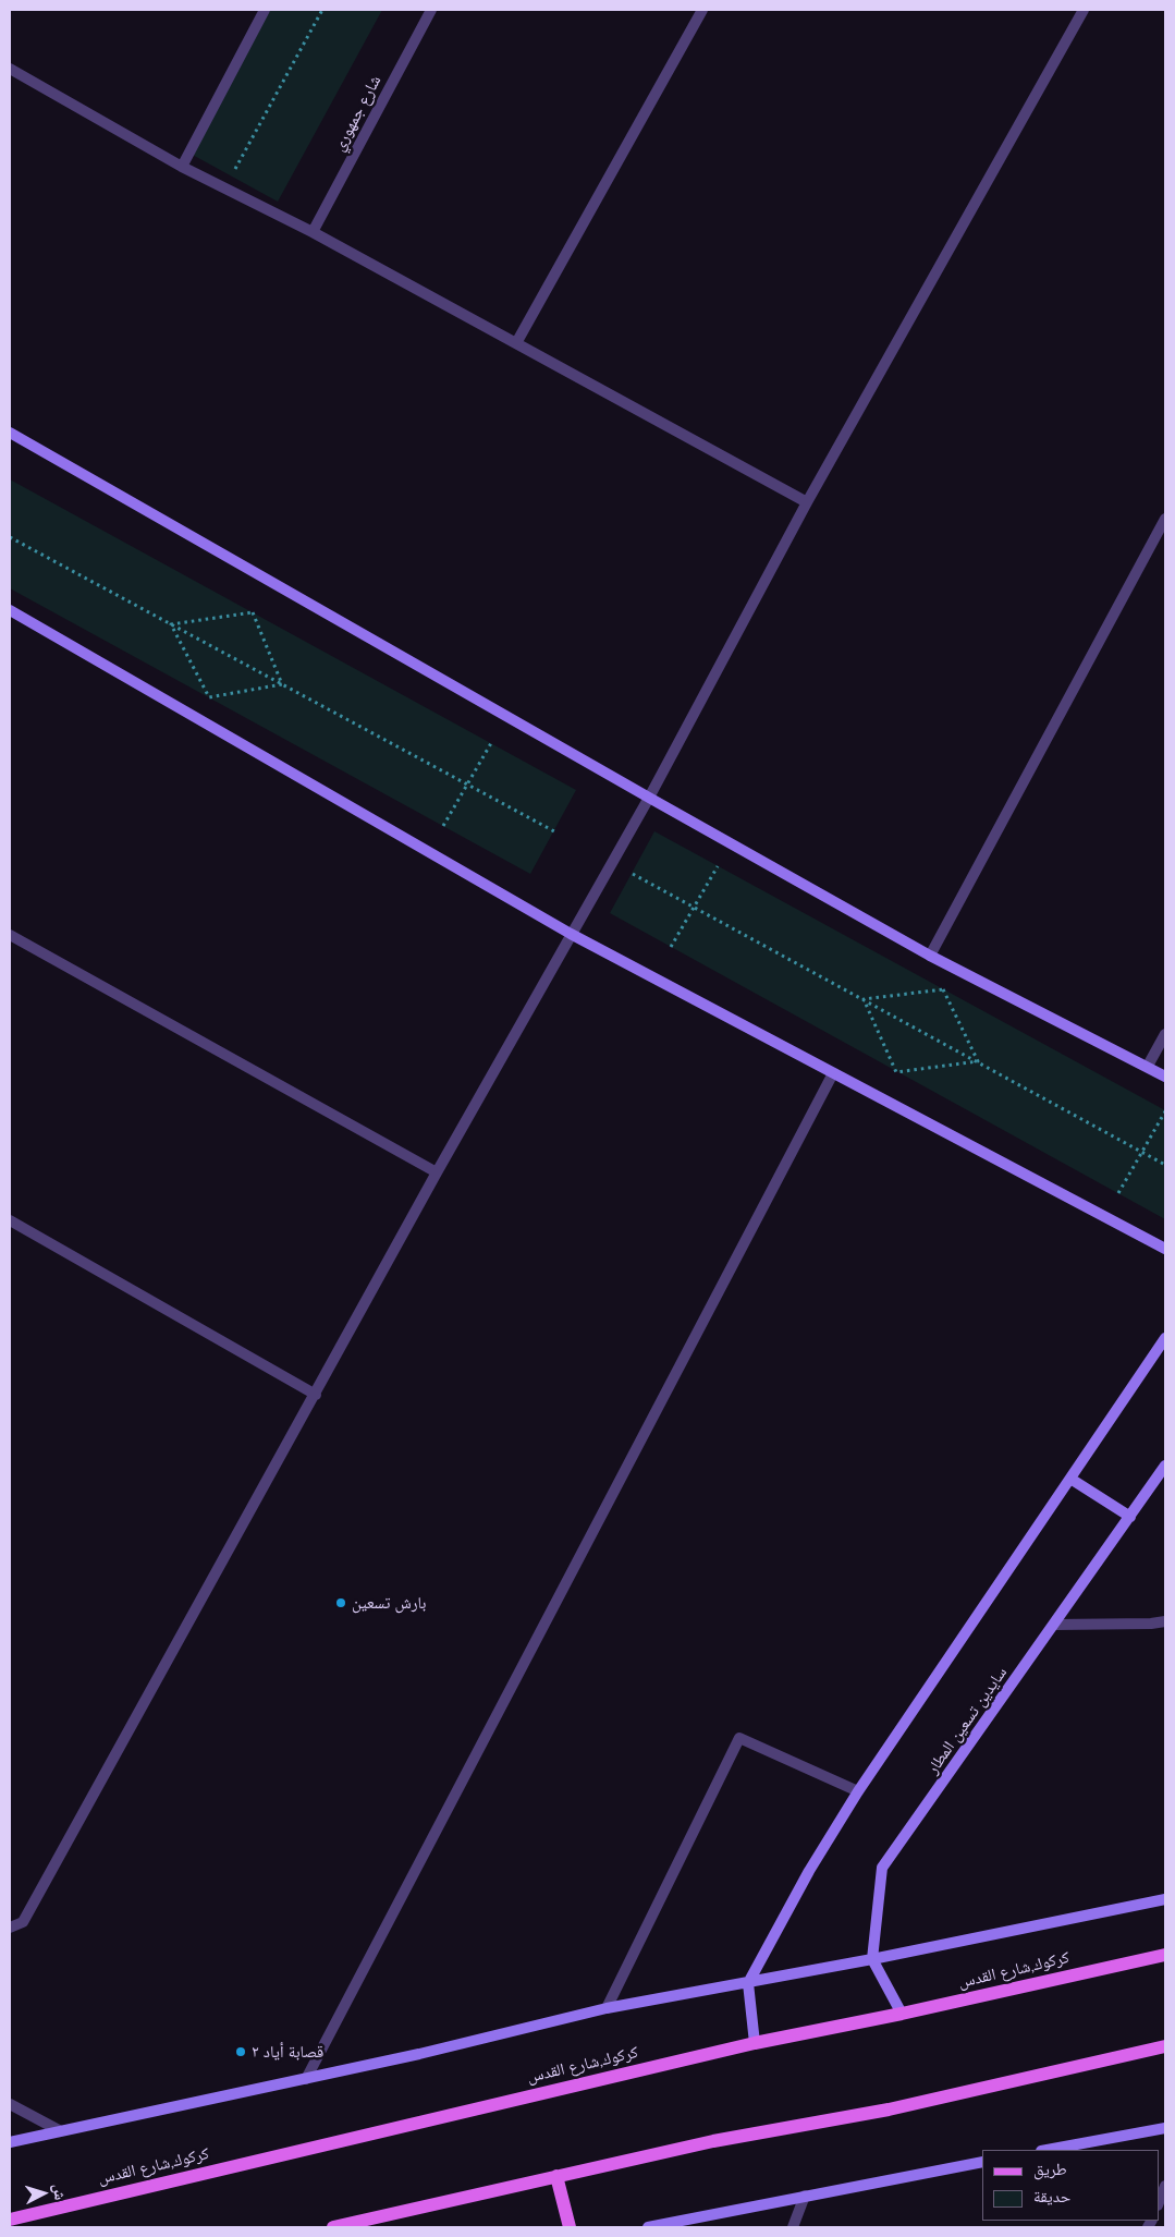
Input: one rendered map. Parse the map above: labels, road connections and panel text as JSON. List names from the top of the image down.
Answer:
{
  "streets": {
    "main road": ["كركوك,شارع القدس"],
    "street": ["شارع جمهوري", "سايدين تسعين المطار"]
  },
  "places": ["بارش تسعين", "قصابة أياد ٢"],
  "legend": ["طريق", "حديقة"],
  "north": "right"
}
